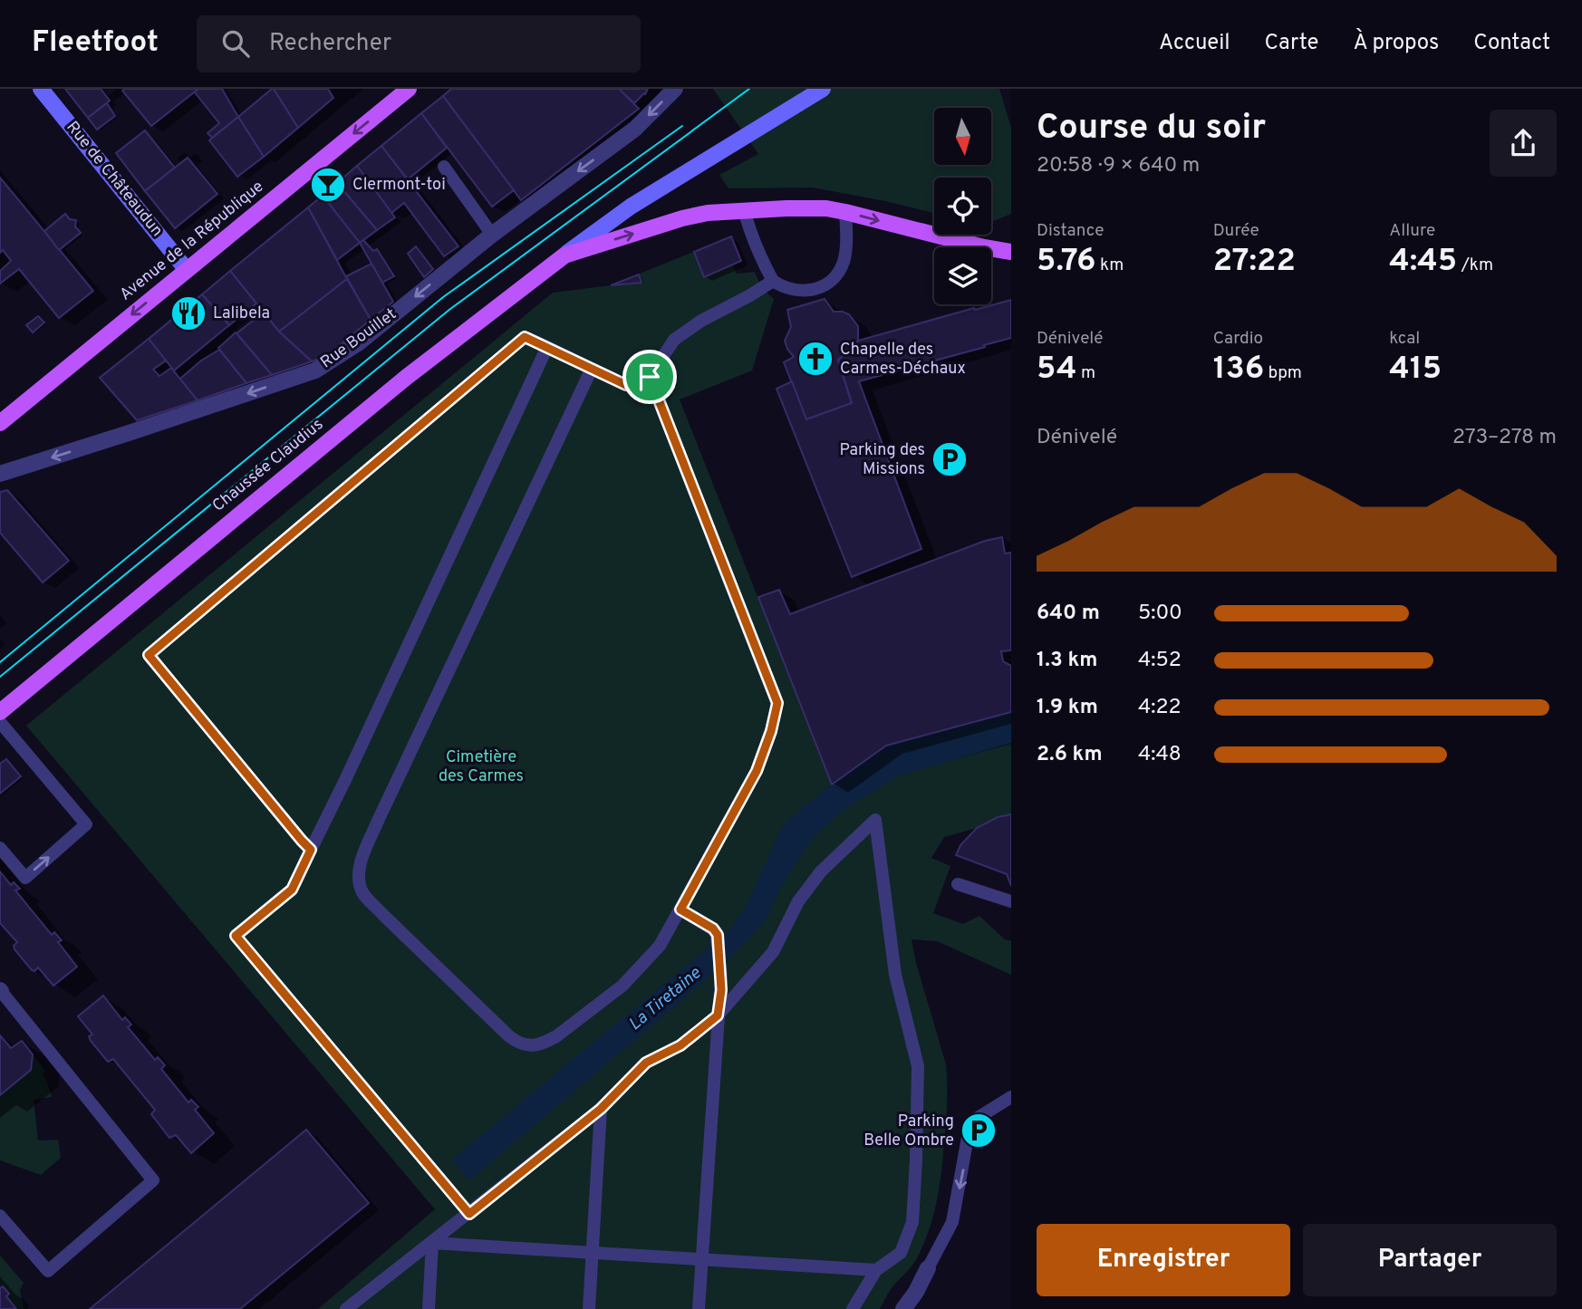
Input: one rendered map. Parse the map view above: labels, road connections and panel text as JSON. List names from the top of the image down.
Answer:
{
  "streets": {
    "main road": ["Rue de Châteaudun", "Avenue de la République", "Chaussée Claudius"],
    "street": ["Rue Bouillet"]
  },
  "crossings": [
    ["Rue de Châteaudun", "Avenue de la République"]
  ],
  "one_way": ["Avenue de la République", "Rue Bouillet"],
  "water": ["La Tiretaine"],
  "parks": ["Cimetière des Carmes"],
  "places": {
    "bar": ["Clermont-toi"],
    "restaurant": ["Lalibela"],
    "church": ["Chapelle des Carmes-Déchaux"],
    "parking": ["Parking des Missions", "Parking Belle Ombre"]
  },
  "north": "bottom",
  "page": {
    "header": "Fleetfoot",
    "search": "Rechercher",
    "nav": [
      "Accueil",
      "Carte",
      "À propos",
      "Contact"
    ],
    "heading": ["Course du soir", "20:58 · 9 × 640 m"],
    "stats": [
      ["Distance", "5.76 km"],
      ["Durée", "27:22"],
      ["Allure", "4:45 /km"],
      ["Dénivelé", "54 m"],
      ["Cardio", "136 bpm"],
      ["kcal", "415"]
    ],
    "chart": ["Dénivelé", "273–278 m"],
    "list": [
      {
        "name": "640 m",
        "note": "5:00"
      },
      {
        "name": "1.3 km",
        "note": "4:52"
      },
      {
        "name": "1.9 km",
        "note": "4:22"
      },
      {
        "name": "2.6 km",
        "note": "4:48"
      }
    ],
    "buttons": ["Enregistrer", "Partager"]
  }
}
